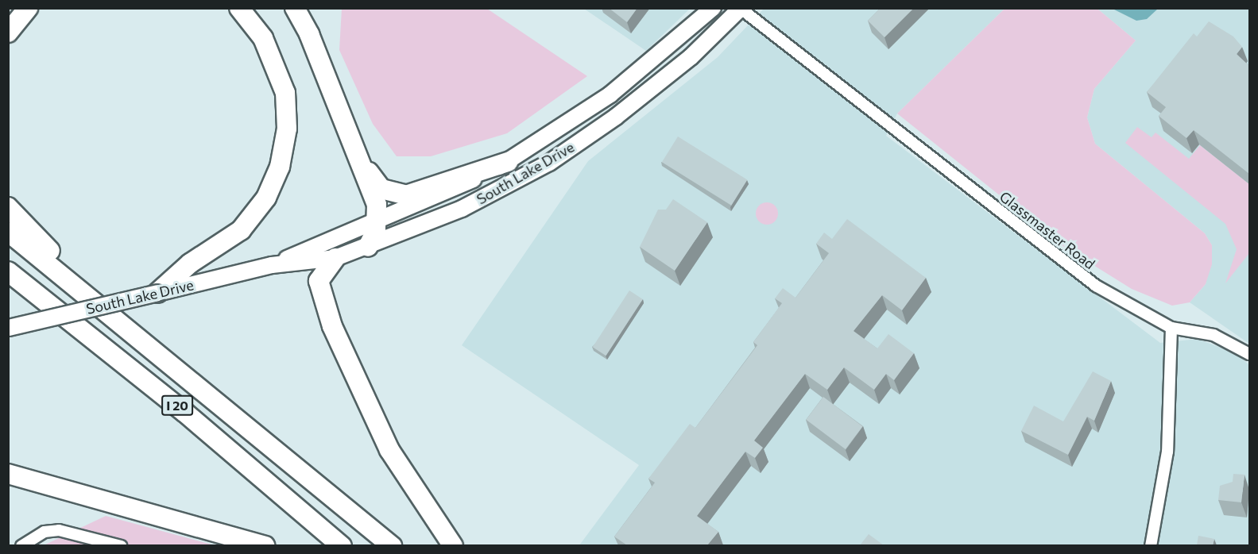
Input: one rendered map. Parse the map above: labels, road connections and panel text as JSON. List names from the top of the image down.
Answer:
{
  "streets": {
    "highway": ["I 20"],
    "main road": ["South Lake Drive"],
    "street": ["Glassmaster Road"]
  },
  "crossings": [
    ["South Lake Drive", "Glassmaster Road"]
  ]
}
